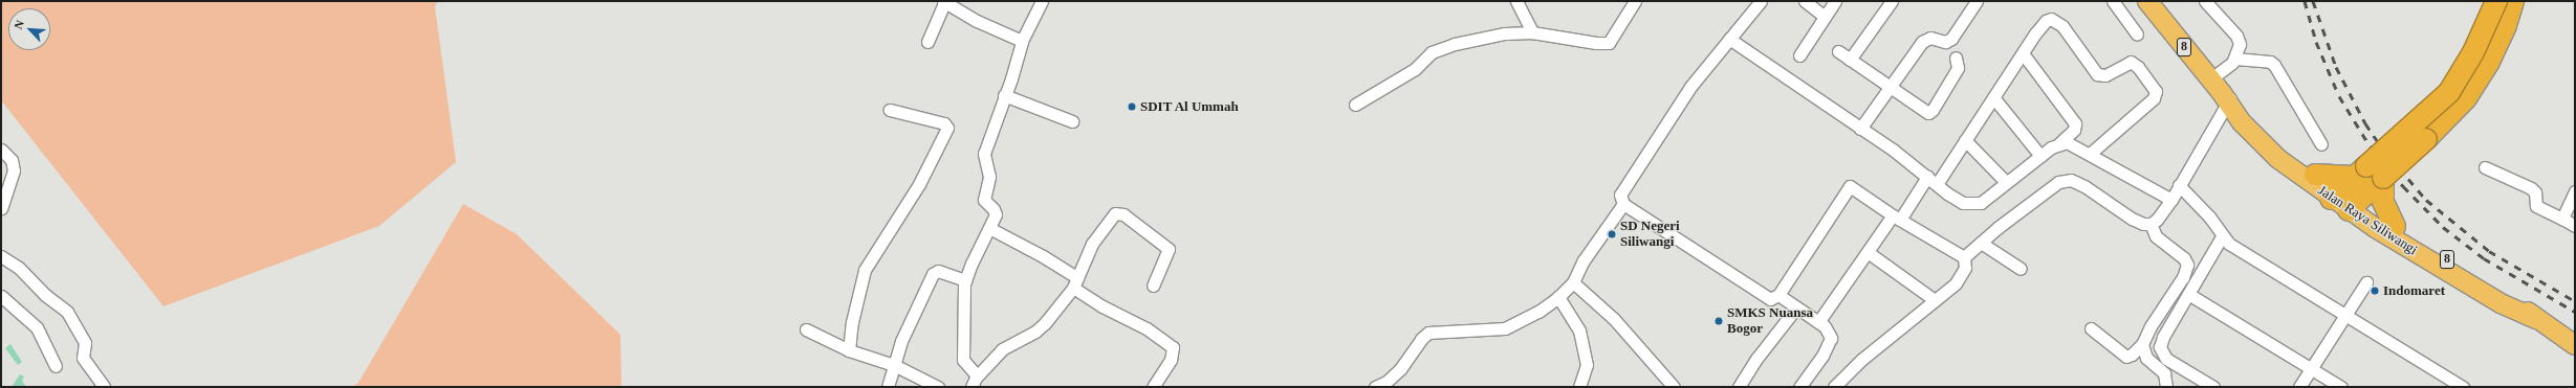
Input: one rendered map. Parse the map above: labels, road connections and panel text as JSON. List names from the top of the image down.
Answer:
{
  "streets": {
    "highway": ["8", "Jalan Raya Siliwangi"]
  },
  "places": [
    "SDIT Al Ummah",
    "SD Negeri Siliwangi",
    "Indomaret",
    "SMKS Nuansa Bogor"
  ],
  "north": "top left"
}
